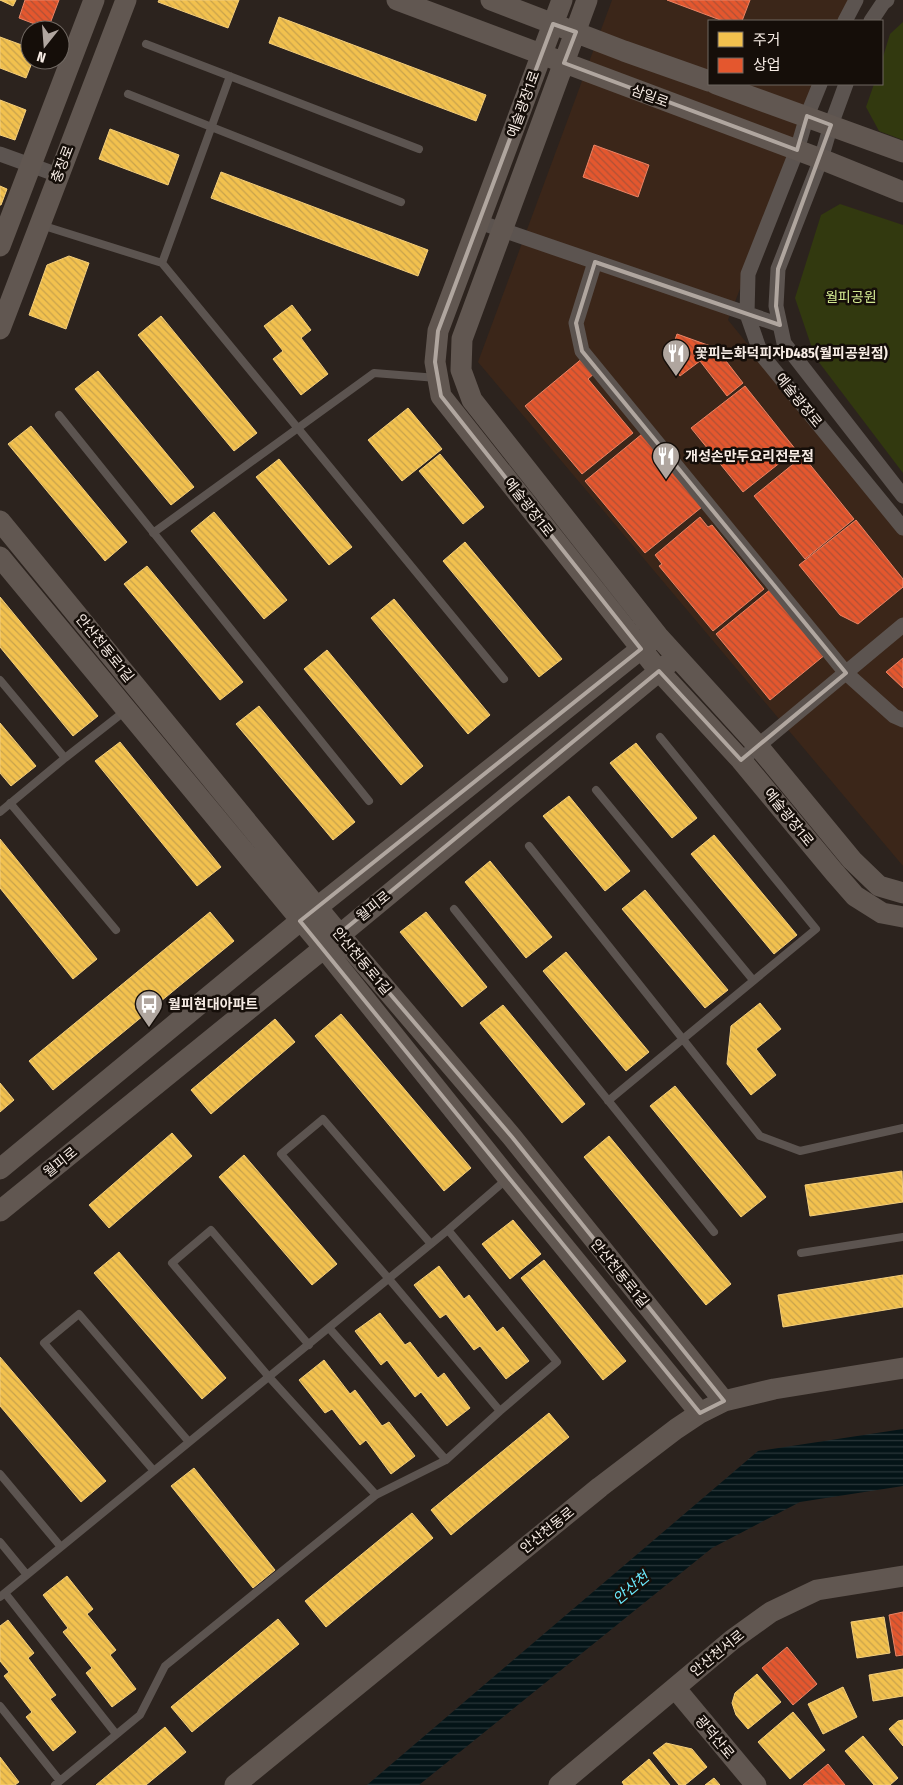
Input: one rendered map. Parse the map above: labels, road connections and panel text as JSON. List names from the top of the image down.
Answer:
{
  "streets": {
    "street": [
      "삼일로",
      "예술광장1로",
      "충장로",
      "예술광장로",
      "안산천동로1길",
      "월피로",
      "안산천동로",
      "안산천서로",
      "광덕산로"
    ]
  },
  "crossings": [
    ["삼일로", "예술광장1로"],
    ["삼일로", "예술광장로"],
    ["예술광장1로", "월피로"],
    ["안산천동로1길", "월피로"],
    ["안산천동로1길", "안산천동로"],
    ["안산천서로", "광덕산로"]
  ],
  "water": ["안산천"],
  "parks": ["월피공원"],
  "places": {
    "restaurant": ["꽃피는화덕피자D485(월피공원점)", "개성손만두요리전문점"],
    "bus stop": ["월피현대아파트"]
  },
  "legend": ["주거", "상업"],
  "north": "bottom"
}
